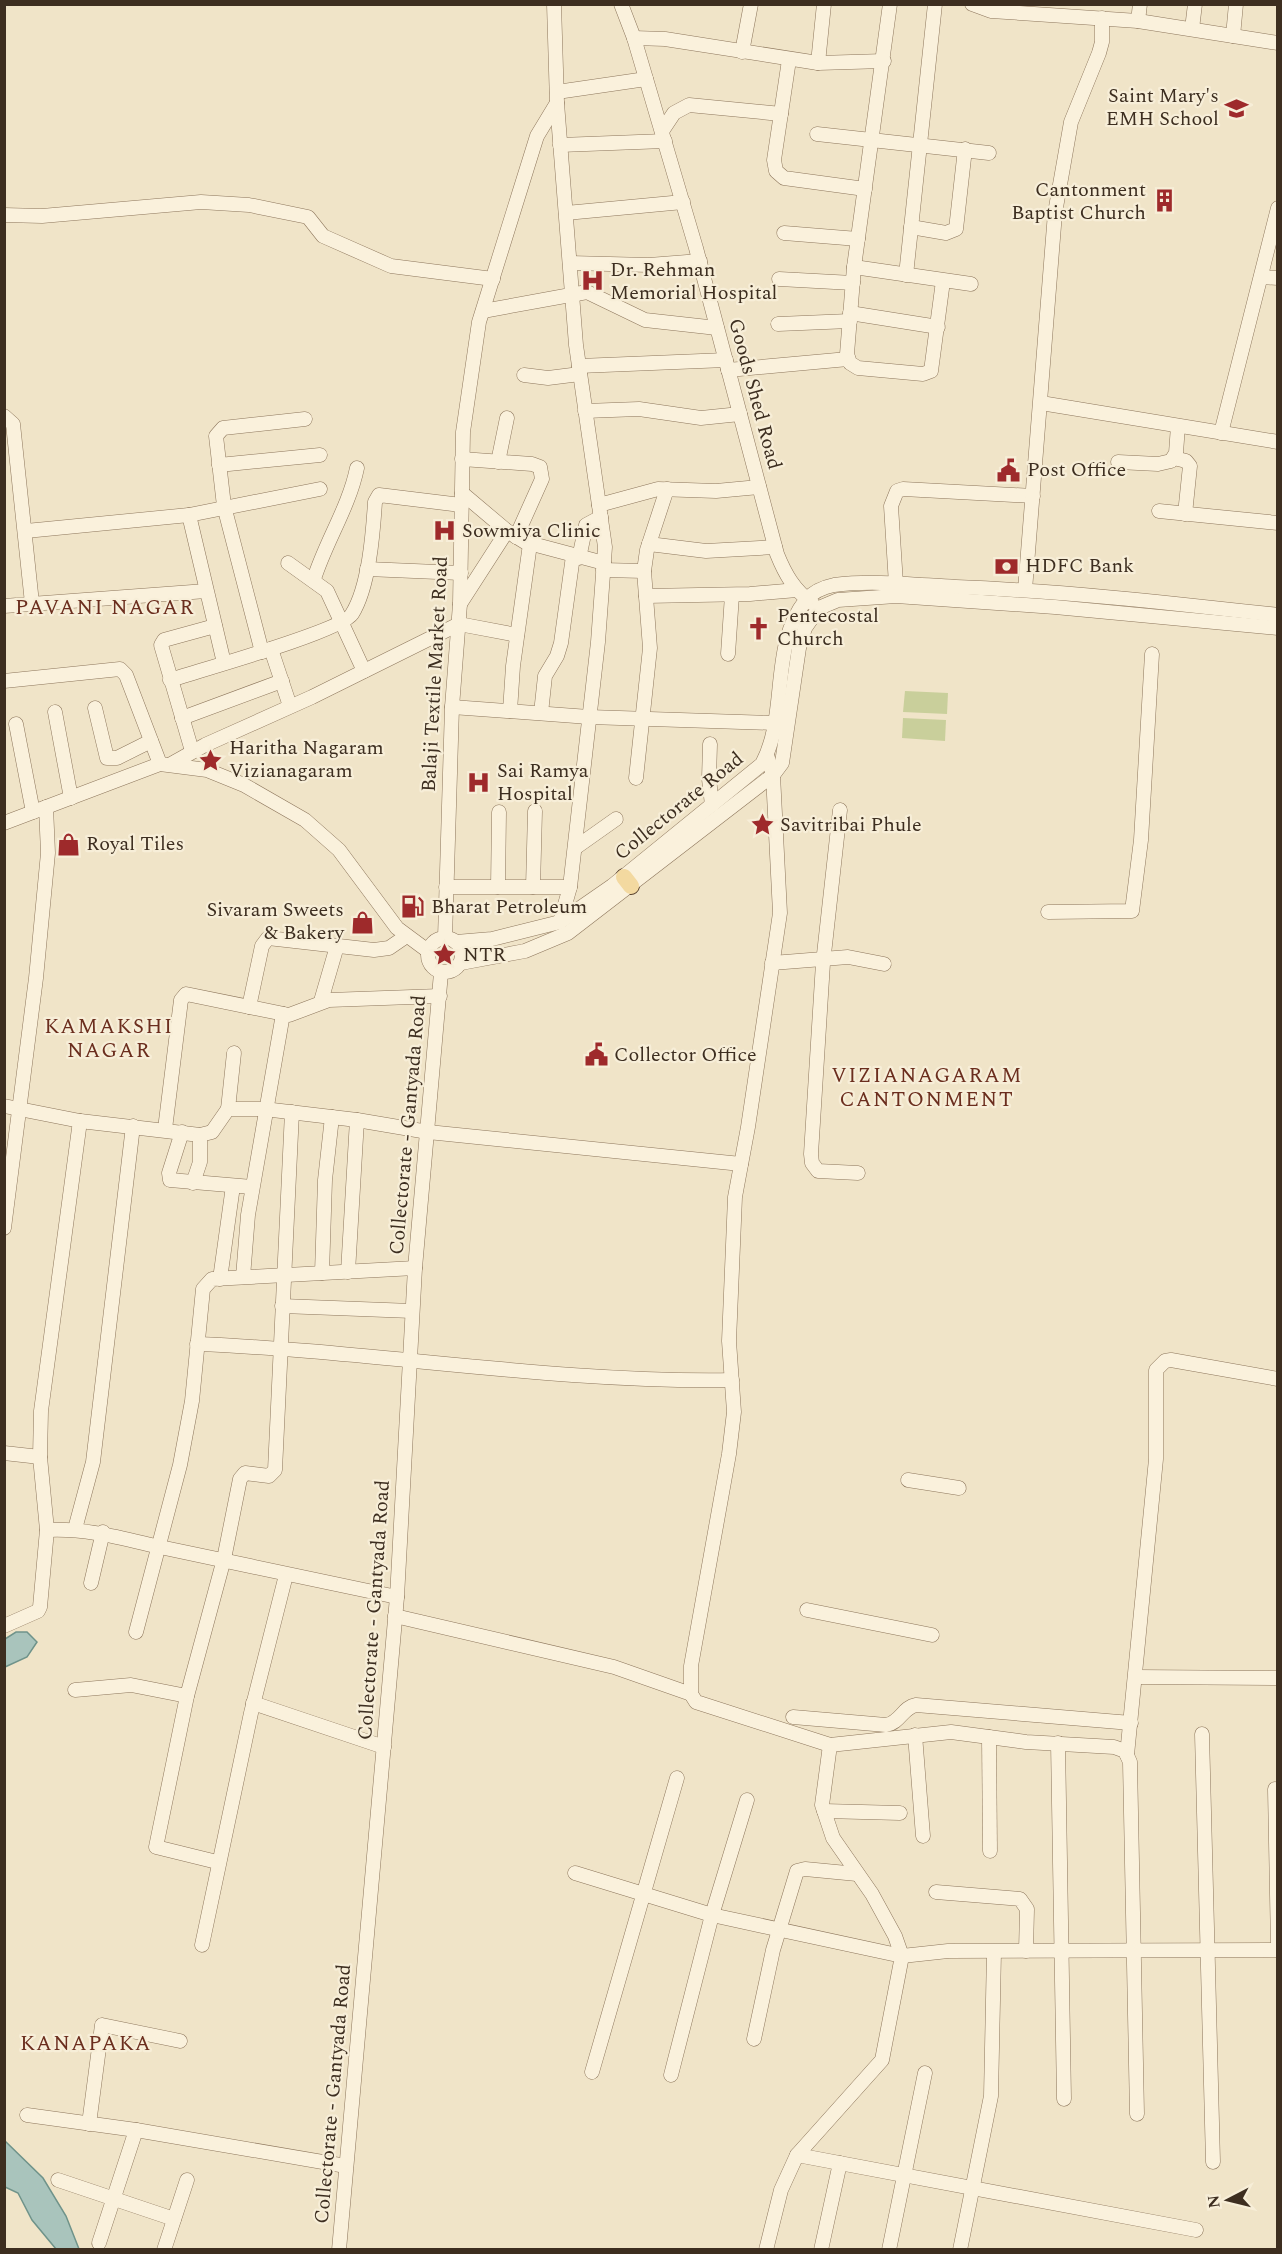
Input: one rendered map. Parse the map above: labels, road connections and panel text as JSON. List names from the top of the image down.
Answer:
{
  "streets": {
    "street": [
      "Goods Shed Road",
      "Balaji Textile Market Road",
      "Collectorate Road",
      "Collectorate - Gantyada Road"
    ]
  },
  "crossings": [
    ["Goods Shed Road", "Collectorate Road"],
    ["Balaji Textile Market Road", "Collectorate Road"],
    ["Balaji Textile Market Road", "Collectorate - Gantyada Road"],
    ["Collectorate Road", "Collectorate - Gantyada Road"]
  ],
  "districts": [
    "PAVANI NAGAR",
    "KAMAKSHI NAGAR",
    "VIZIANAGARAM CANTONMENT",
    "KANAPAKA"
  ],
  "places": {
    "school or university": ["Saint Mary's EMH School"],
    "building": ["Cantonment Baptist Church"],
    "hospital": ["Dr. Rehman Memorial Hospital", "Sowmiya Clinic", "Sai Ramya Hospital"],
    "public building": ["Post Office", "Collector Office"],
    "bank": ["HDFC Bank"],
    "church": ["Pentecostal Church"],
    "place": ["Haritha Nagaram Vizianagaram", "Savitribai Phule", "NTR"],
    "shop": ["Royal Tiles", "Sivaram Sweets & Bakery"],
    "fuel station": ["Bharat Petroleum"]
  },
  "north": "left"
}
